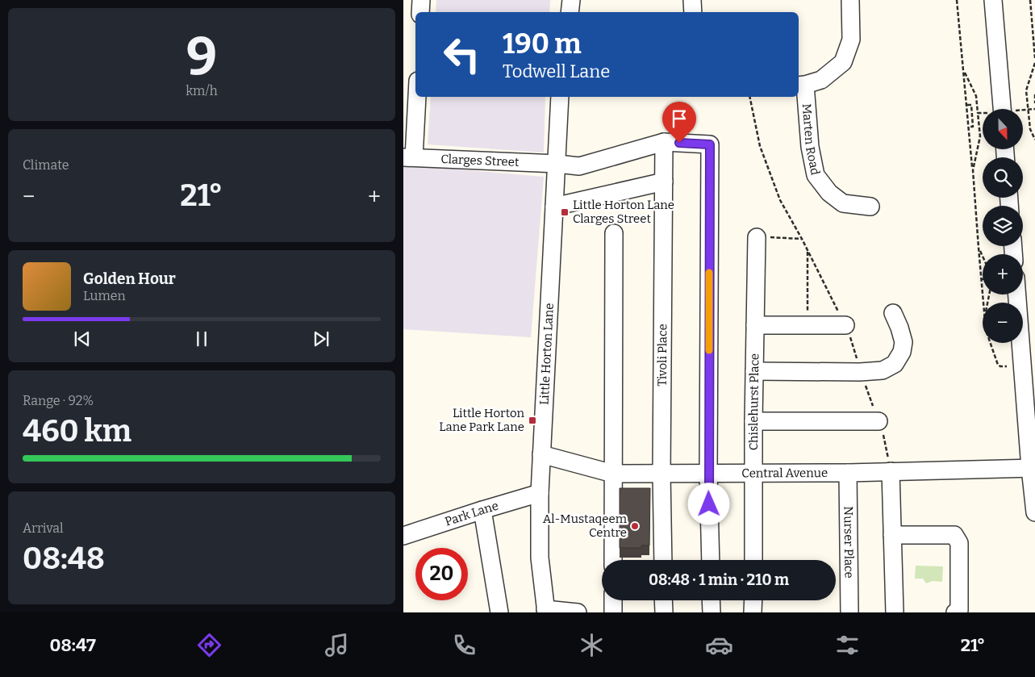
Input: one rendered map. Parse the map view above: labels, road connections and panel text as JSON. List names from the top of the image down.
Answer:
{
  "streets": {
    "street": [
      "Marten Road",
      "Clarges Street",
      "Little Horton Lane",
      "Tivoli Place",
      "Chislehurst Place",
      "Central Avenue",
      "Park Lane",
      "Nurser Place"
    ]
  },
  "crossings": [
    ["Clarges Street", "Little Horton Lane"],
    ["Clarges Street", "Tivoli Place"],
    ["Clarges Street", "Central Avenue"],
    ["Little Horton Lane", "Central Avenue"],
    ["Little Horton Lane", "Park Lane"],
    ["Tivoli Place", "Central Avenue"],
    ["Chislehurst Place", "Central Avenue"],
    ["Central Avenue", "Nurser Place"]
  ],
  "places": {
    "transit": ["Little Horton Lane Clarges Street", "Little Horton Lane Park Lane"],
    "other": ["Al-Mustaqeem Centre"]
  },
  "north": "bottom",
  "page": {
    "tile": [
      ["9", "km/h"],
      "Climate",
      ["Range · 92%", "460 km"],
      ["Arrival", "08:48"]
    ],
    "turn": ["190 m", "Todwell Lane"],
    "map_buttons": ["+", "−"],
    "heat": ["−", "21°", "+"],
    "song": ["Golden Hour", "Lumen"],
    "limit": "20",
    "trip": "08:48 · 1 min · 210 m",
    "tabs": ["08:47", "21°"]
  }
}
